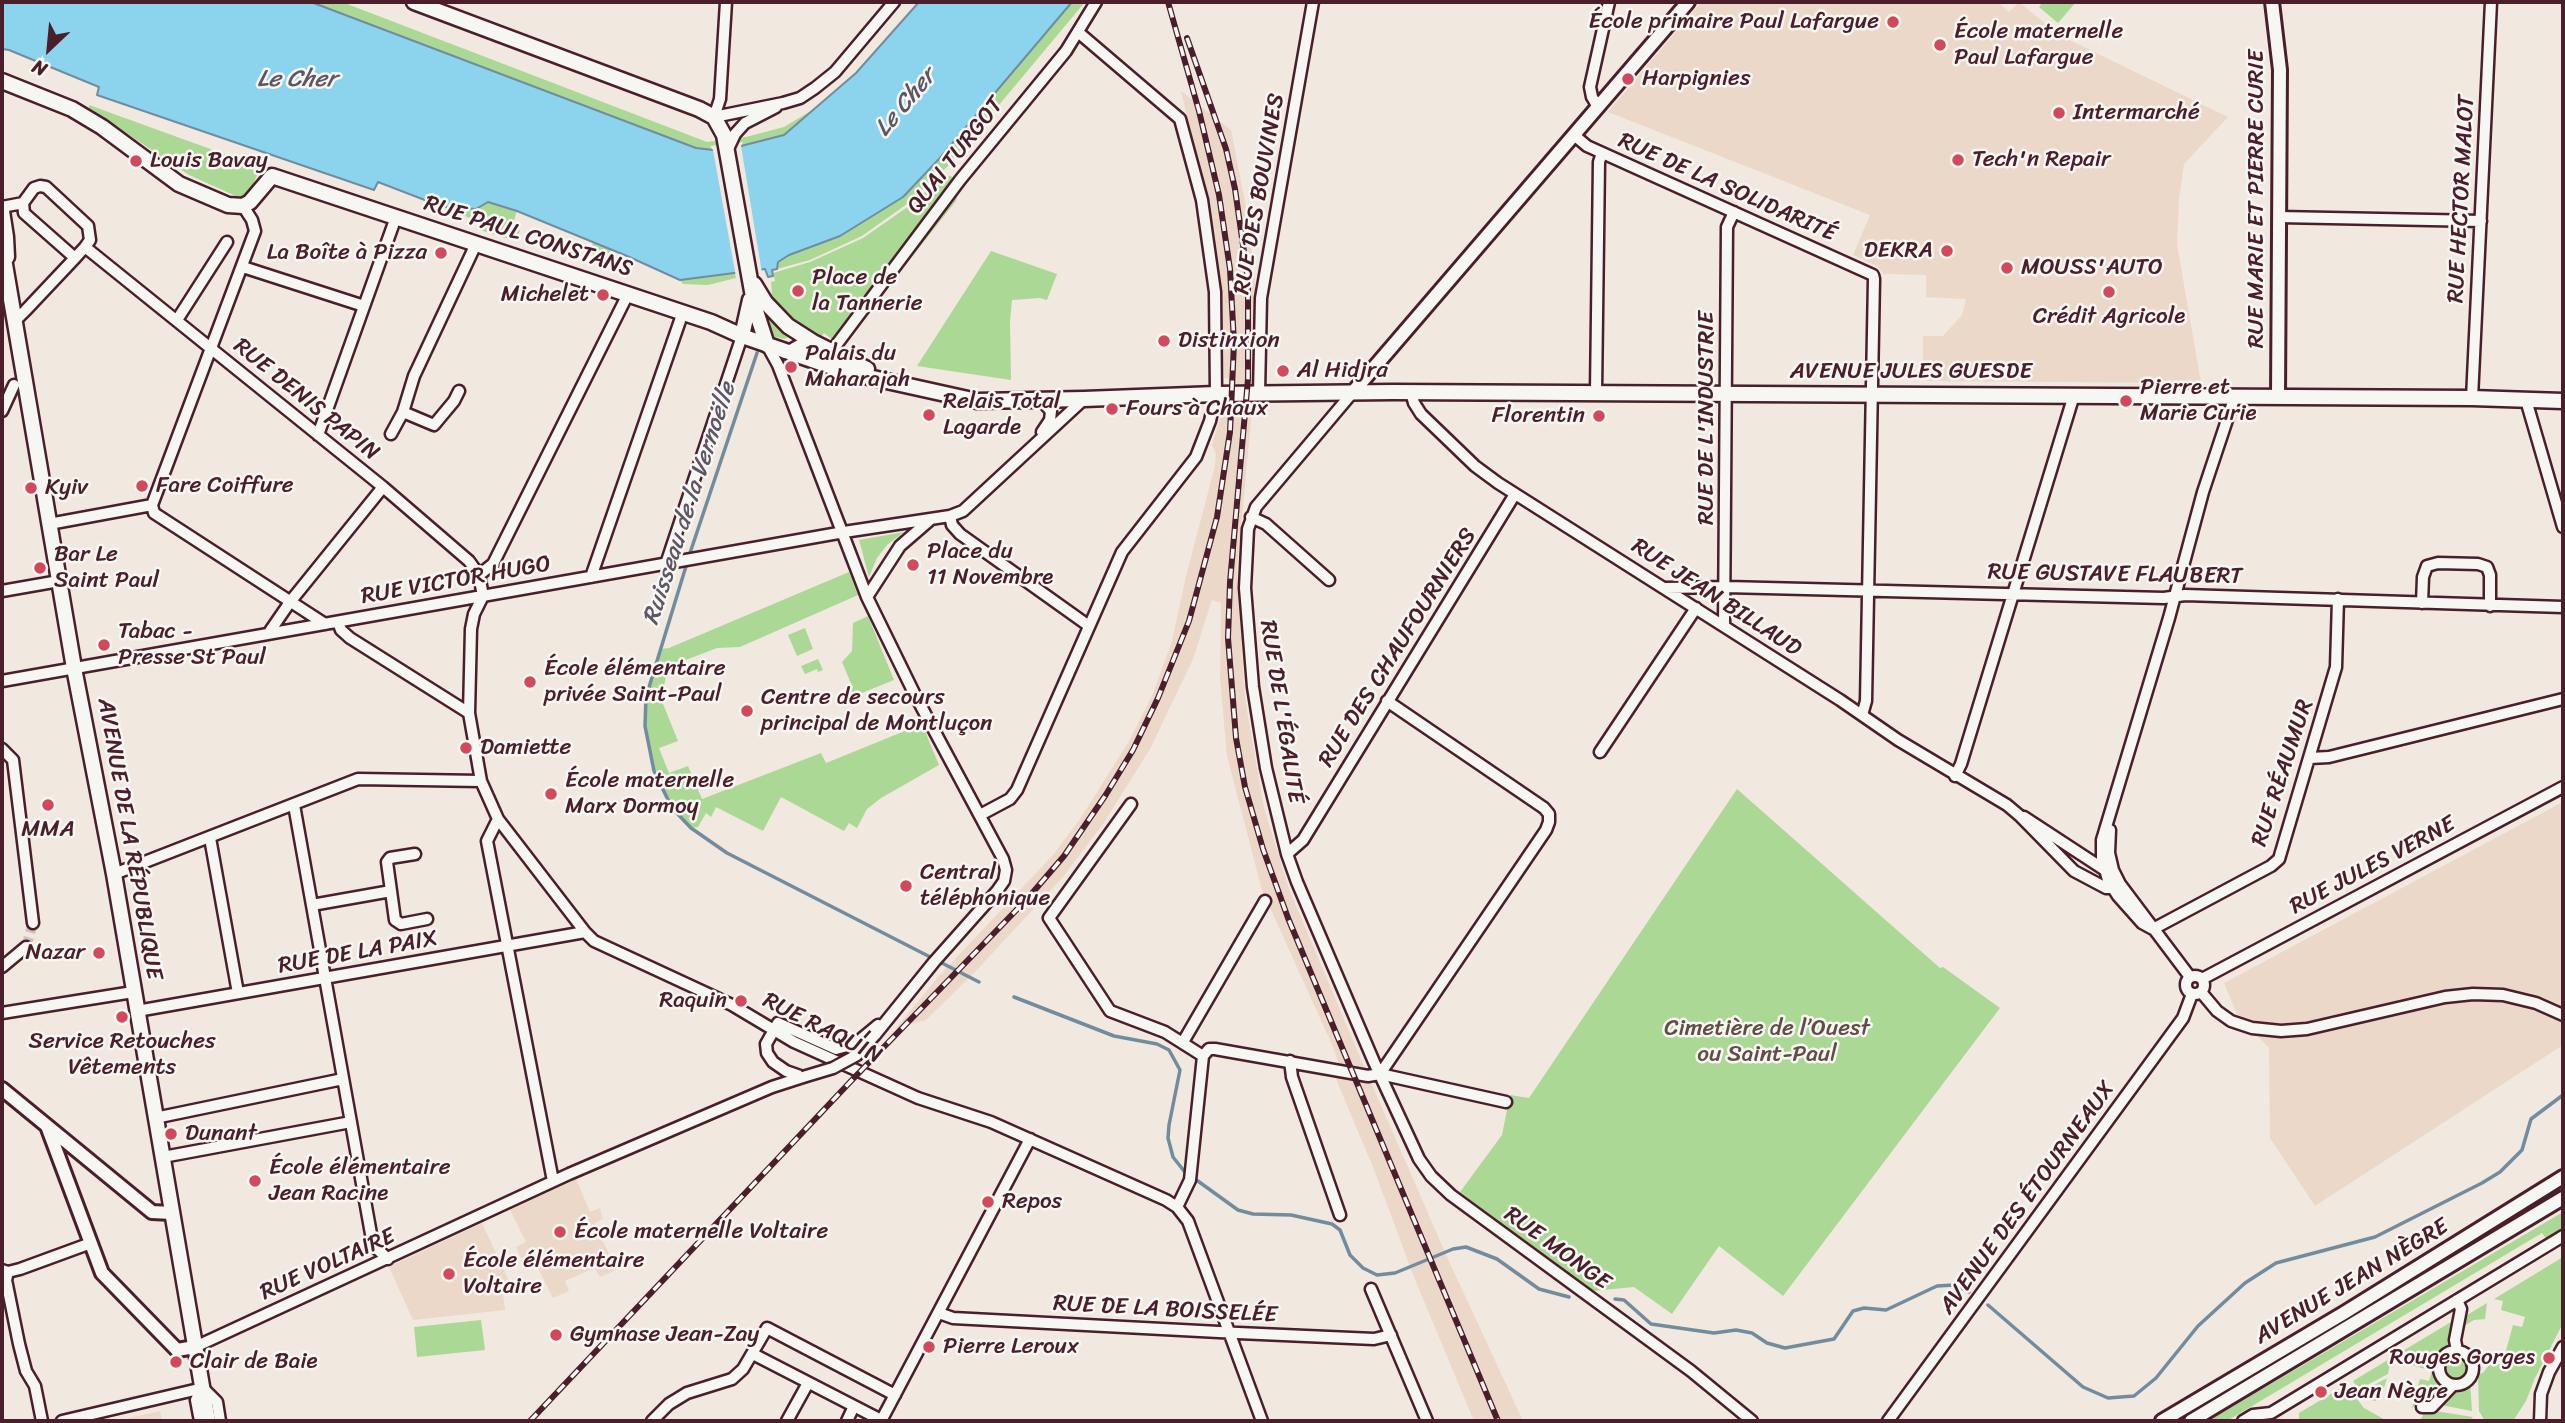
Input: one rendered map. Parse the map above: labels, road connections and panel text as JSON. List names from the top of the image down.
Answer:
{
  "streets": {
    "main road": [
      "RUE MARIE ET PIERRE CURIE",
      "RUE PAUL CONSTANS",
      "AVENUE JULES GUESDE",
      "AVENUE DE LA RÉPUBLIQUE",
      "AVENUE JEAN NÈGRE"
    ],
    "street": [
      "QUAI TURGOT",
      "RUE DE LA SOLIDARITÉ",
      "RUE DES BOUVINES",
      "RUE HECTOR MALOT",
      "RUE DENIS PAPIN",
      "RUE DE L'INDUSTRIE",
      "RUE GUSTAVE FLAUBERT",
      "RUE VICTOR HUGO",
      "RUE JEAN BILLAUD",
      "RUE DES CHAUFOURNIERS",
      "RUE DE L'ÉGALITÉ",
      "RUE RÉAUMUR",
      "RUE JULES VERNE",
      "RUE DE LA PAIX",
      "RUE RAQUIN",
      "AVENUE DES ÉTOURNEAUX",
      "RUE MONGE",
      "RUE VOLTAIRE",
      "RUE DE LA BOISSELÉE"
    ]
  },
  "crossings": [
    ["RUE DE LA SOLIDARITÉ", "AVENUE JULES GUESDE"],
    ["RUE DE LA SOLIDARITÉ", "RUE DE L'INDUSTRIE"],
    ["RUE DES BOUVINES", "AVENUE JULES GUESDE"],
    ["RUE MARIE ET PIERRE CURIE", "AVENUE JULES GUESDE"],
    ["RUE HECTOR MALOT", "AVENUE JULES GUESDE"],
    ["RUE PAUL CONSTANS", "AVENUE JULES GUESDE"],
    ["AVENUE JULES GUESDE", "RUE DE L'INDUSTRIE"],
    ["AVENUE JULES GUESDE", "RUE JEAN BILLAUD"],
    ["RUE DENIS PAPIN", "RUE VICTOR HUGO"],
    ["RUE DENIS PAPIN", "RUE RAQUIN"],
    ["RUE DE L'INDUSTRIE", "RUE GUSTAVE FLAUBERT"],
    ["RUE DE L'INDUSTRIE", "RUE JEAN BILLAUD"],
    ["RUE GUSTAVE FLAUBERT", "RUE JEAN BILLAUD"],
    ["RUE GUSTAVE FLAUBERT", "RUE RÉAUMUR"],
    ["RUE VICTOR HUGO", "AVENUE DE LA RÉPUBLIQUE"],
    ["RUE VICTOR HUGO", "RUE RAQUIN"],
    ["RUE JEAN BILLAUD", "RUE DES CHAUFOURNIERS"],
    ["RUE DES CHAUFOURNIERS", "RUE DE L'ÉGALITÉ"],
    ["RUE DE L'ÉGALITÉ", "RUE MONGE"],
    ["AVENUE DE LA RÉPUBLIQUE", "RUE DE LA PAIX"],
    ["AVENUE DE LA RÉPUBLIQUE", "RUE VOLTAIRE"],
    ["RUE JULES VERNE", "AVENUE DES ÉTOURNEAUX"],
    ["RUE DE LA PAIX", "RUE RAQUIN"]
  ],
  "water": ["Le Cher", "Ruisseau de la Vernoëlle"],
  "parks": ["Cimetière de l’Ouest ou Saint-Paul"],
  "places": [
    "École primaire Paul Lafargue",
    "École maternelle Paul Lafargue",
    "Harpignies",
    "Intermarché",
    "Tech'n Repair",
    "Louis Bavay",
    "DEKRA",
    "La Boîte à Pizza",
    "MOUSS'AUTO",
    "Place de la Tannerie",
    "Crédit Agricole",
    "Michelet",
    "Distinxion",
    "Palais du Maharajah",
    "Al Hidjra",
    "Pierre et Marie Curie",
    "Fours à Chaux",
    "Relais Total Lagarde",
    "Florentin",
    "Fare Coiffure",
    "Kyiv",
    "Place du 11 Novembre",
    "Bar Le Saint Paul",
    "Tabac - Presse St Paul",
    "École élémentaire privée Saint-Paul",
    "Centre de secours principal de Montluçon",
    "Damiette",
    "École maternelle Marx Dormoy",
    "MMA",
    "Central téléphonique",
    "Nazar",
    "Raquin",
    "Service Retouches Vêtements",
    "Dunant",
    "École élémentaire Jean Racine",
    "Repos",
    "École maternelle Voltaire",
    "École élémentaire Voltaire",
    "Gymnase Jean-Zay",
    "Pierre Leroux",
    "Rouges Gorges",
    "Clair de Baie",
    "Jean Nègre"
  ],
  "north": "bottom left"
}
